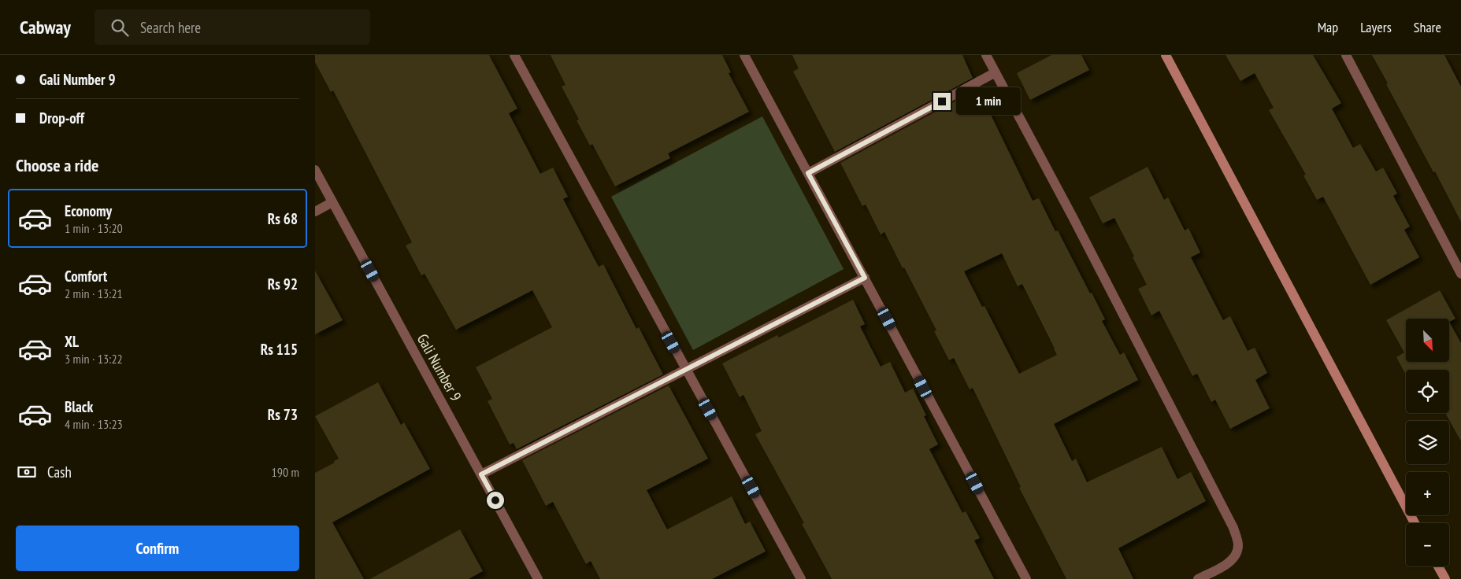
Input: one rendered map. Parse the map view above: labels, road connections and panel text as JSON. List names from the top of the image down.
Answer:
{
  "streets": {
    "street": ["Gali Number 9"]
  },
  "north": "bottom right",
  "page": {
    "header": "Cabway",
    "search": "Search here",
    "nav": ["Map", "Layers", "Share"],
    "banner": ["Gali Number 9", "Drop-off"],
    "bubble": "1 min",
    "heading": "Choose a ride",
    "list": [
      {
        "name": "Economy",
        "note": "1 min · 13:20",
        "value": "Rs 68"
      },
      {
        "name": "Comfort",
        "note": "2 min · 13:21",
        "value": "Rs 92"
      },
      {
        "name": "XL",
        "note": "3 min · 13:22",
        "value": "Rs 115"
      },
      {
        "name": "Black",
        "note": "4 min · 13:23",
        "value": "Rs 73"
      }
    ],
    "map_buttons": ["+", "−"],
    "pay": ["Cash", "190 m"],
    "buttons": "Confirm"
  }
}
